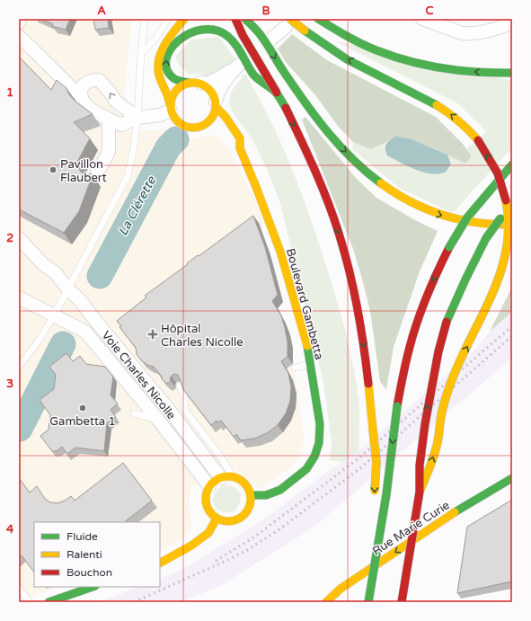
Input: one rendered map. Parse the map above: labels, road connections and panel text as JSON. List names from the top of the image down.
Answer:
{
  "streets": {
    "main road": ["Boulevard Gambetta", "Rue Marie Curie"],
    "street": ["Voie Charles Nicolle"]
  },
  "crossings": [
    ["Boulevard Gambetta", "Voie Charles Nicolle"]
  ],
  "one_way": ["Rue Marie Curie"],
  "water": ["La Clérette"],
  "places": {
    "other": ["Pavillon Flaubert", "Gambetta 1"],
    "health": ["Hôpital Charles Nicolle"]
  },
  "legend": ["Fluide", "Ralenti", "Bouchon"],
  "grid": {
    "columns": ["A", "B", "C"],
    "rows": [
      "1",
      "2",
      "3",
      "4"
    ]
  }
}
